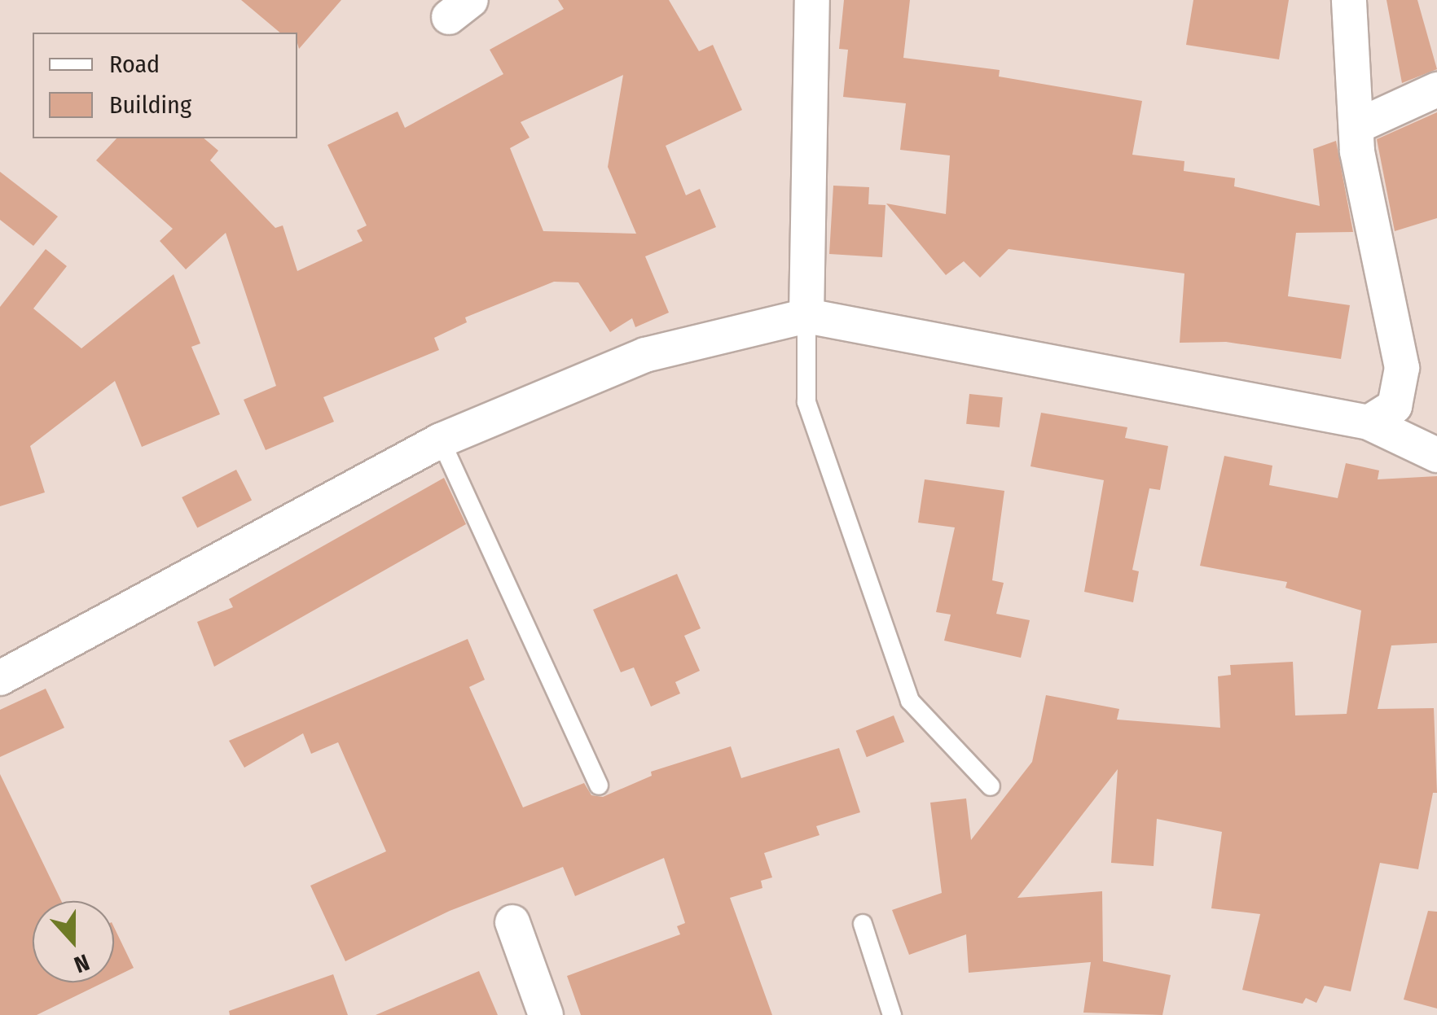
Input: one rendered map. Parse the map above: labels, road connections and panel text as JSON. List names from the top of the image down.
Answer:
{
  "legend": ["Road", "Building"],
  "north": "bottom"
}
